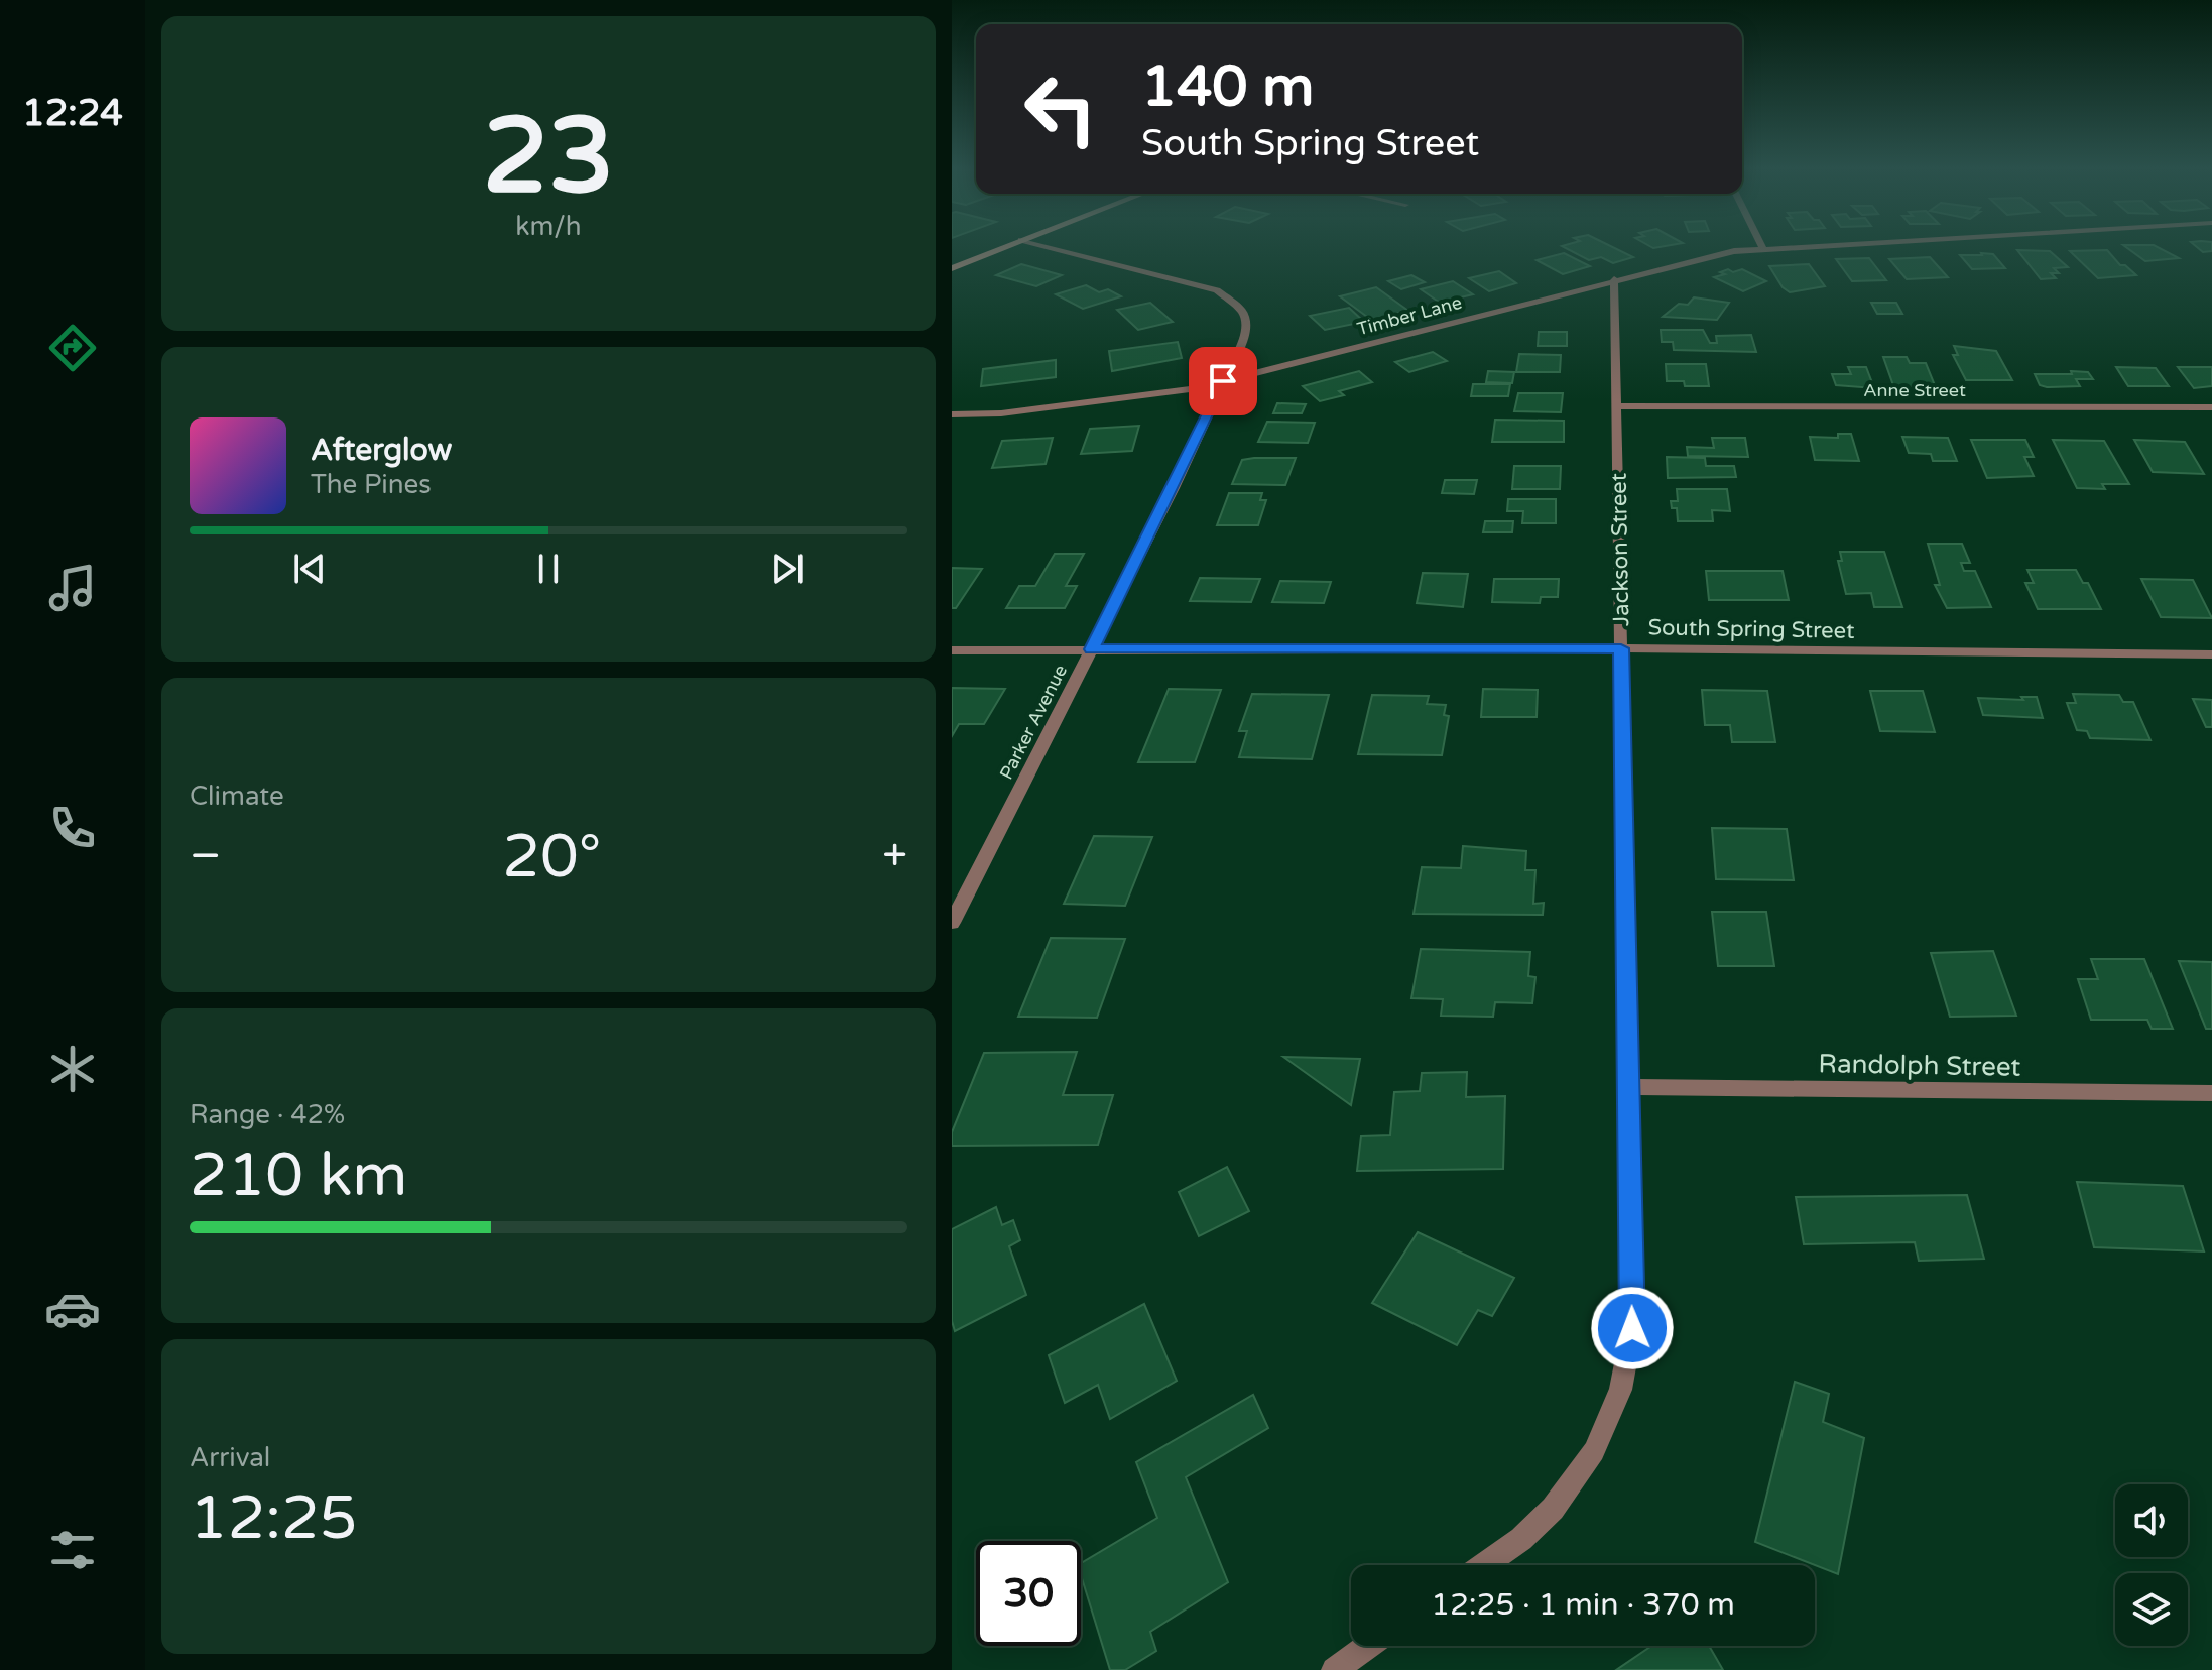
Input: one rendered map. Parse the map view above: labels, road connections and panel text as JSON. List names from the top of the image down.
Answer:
{
  "streets": {
    "street": [
      "Timber Lane",
      "Anne Street",
      "Jackson Street",
      "South Spring Street",
      "Parker Avenue",
      "Randolph Street"
    ]
  },
  "crossings": [
    ["Timber Lane", "Jackson Street"],
    ["Timber Lane", "Parker Avenue"],
    ["Anne Street", "Jackson Street"],
    ["Jackson Street", "South Spring Street"],
    ["Jackson Street", "Randolph Street"],
    ["South Spring Street", "Parker Avenue"]
  ],
  "page": {
    "tabs": "12:24",
    "tile": [
      ["23", "km/h"],
      "Climate",
      ["Range · 42%", "210 km"],
      ["Arrival", "12:25"]
    ],
    "turn": ["140 m", "South Spring Street"],
    "song": ["Afterglow", "The Pines"],
    "heat": ["−", "20°", "+"],
    "limit": "30",
    "trip": "12:25 · 1 min · 370 m"
  }
}
